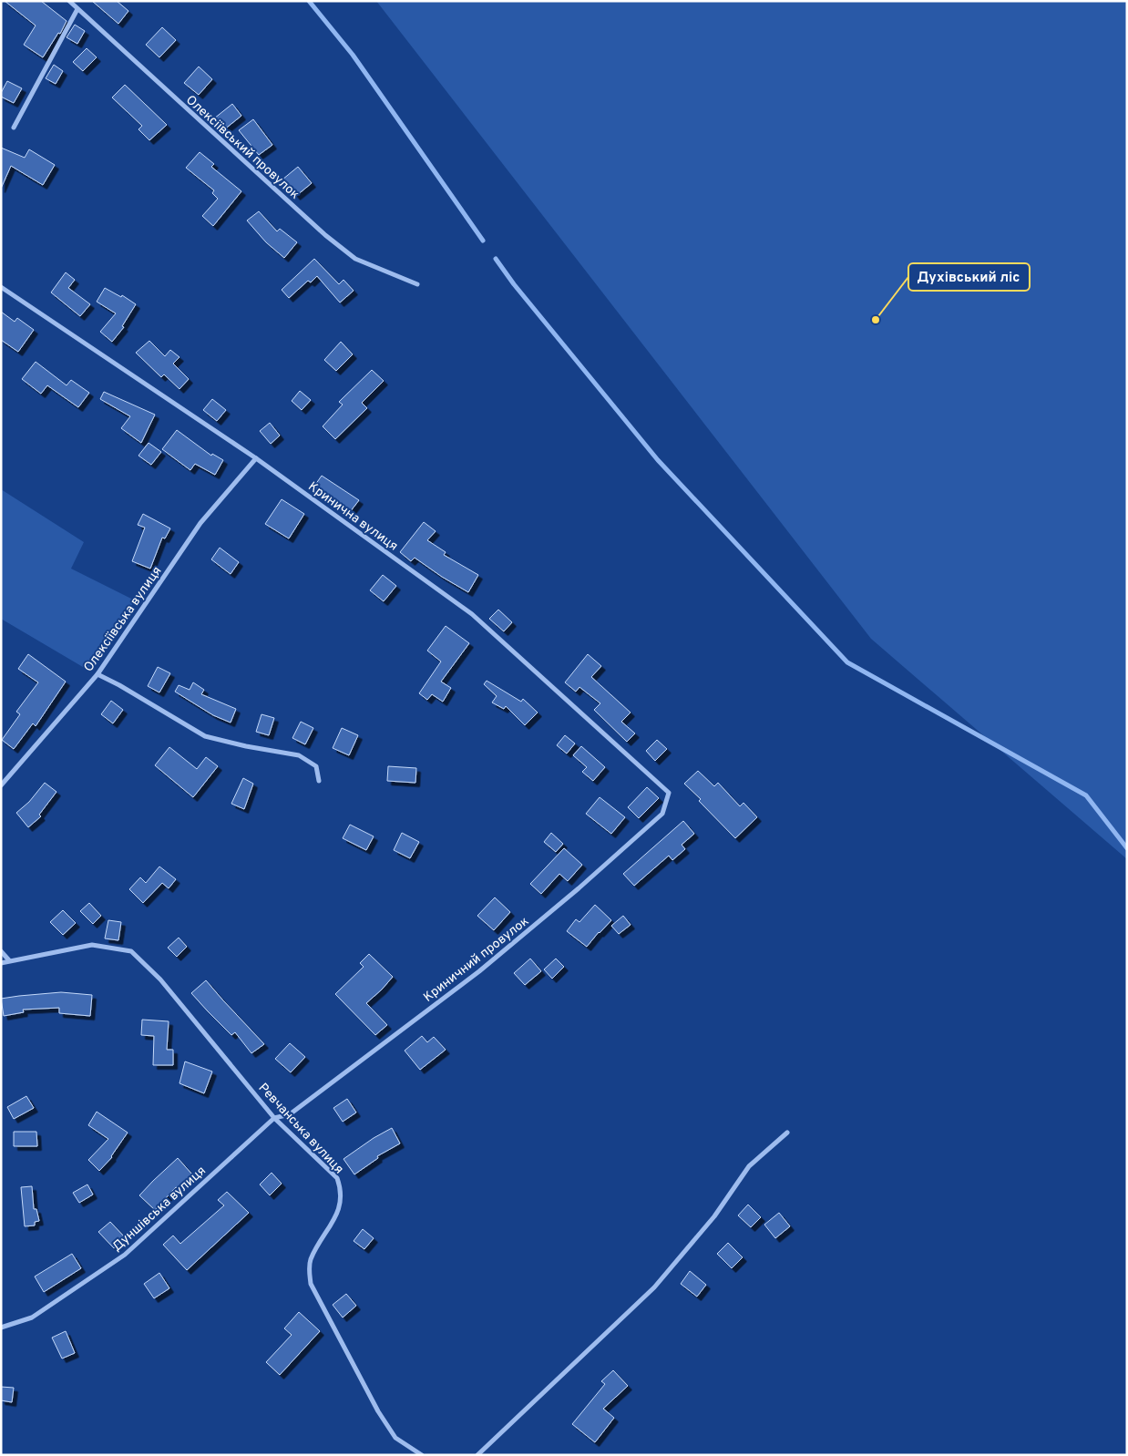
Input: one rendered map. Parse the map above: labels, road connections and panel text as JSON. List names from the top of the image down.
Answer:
{
  "streets": {
    "street": [
      "Олексіївський провулок",
      "Кринична вулиця",
      "Олексіївська вулиця",
      "Криничний провулок",
      "Ревчанська вулиця",
      "Дуншівська вулиця"
    ]
  },
  "crossings": [
    ["Кринична вулиця", "Олексіївська вулиця"],
    ["Кринична вулиця", "Криничний провулок"],
    ["Криничний провулок", "Ревчанська вулиця"],
    ["Криничний провулок", "Дуншівська вулиця"],
    ["Ревчанська вулиця", "Дуншівська вулиця"]
  ],
  "places": ["Духівський ліс"]
}
